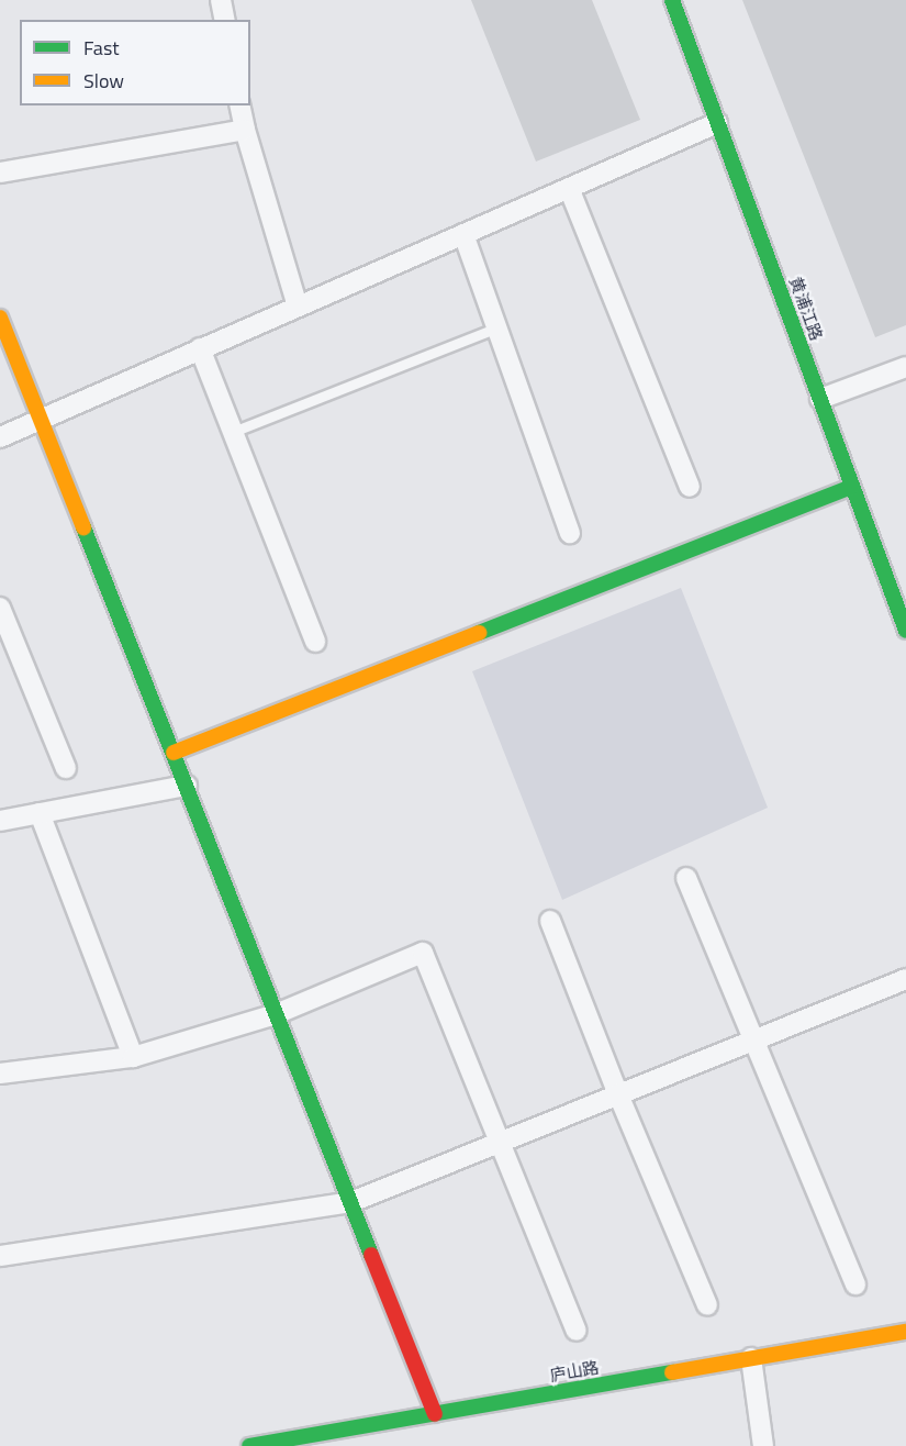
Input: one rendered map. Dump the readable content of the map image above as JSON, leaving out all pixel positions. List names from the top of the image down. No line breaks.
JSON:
{"streets":{"street":["黄浦江路","庐山路"]},"legend":["Fast","Slow"]}
